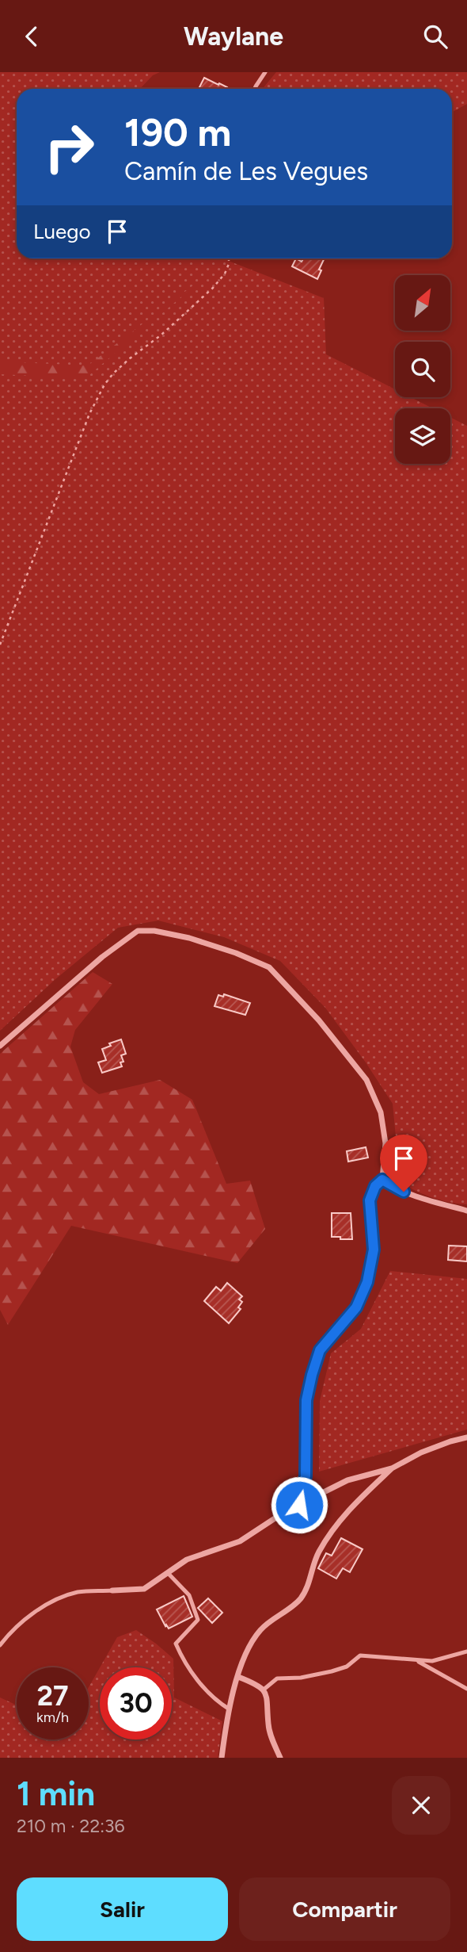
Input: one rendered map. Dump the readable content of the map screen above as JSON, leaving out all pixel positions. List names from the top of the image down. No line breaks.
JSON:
{"north":"top right","page":{"header":"Waylane","turn":["190 m","Camín de Les Vegues"],"then":"Luego","speed":"27 km/h","limit":"30","heading":["1 min","210 m · 22:36"],"buttons":["Salir","Compartir"]}}
